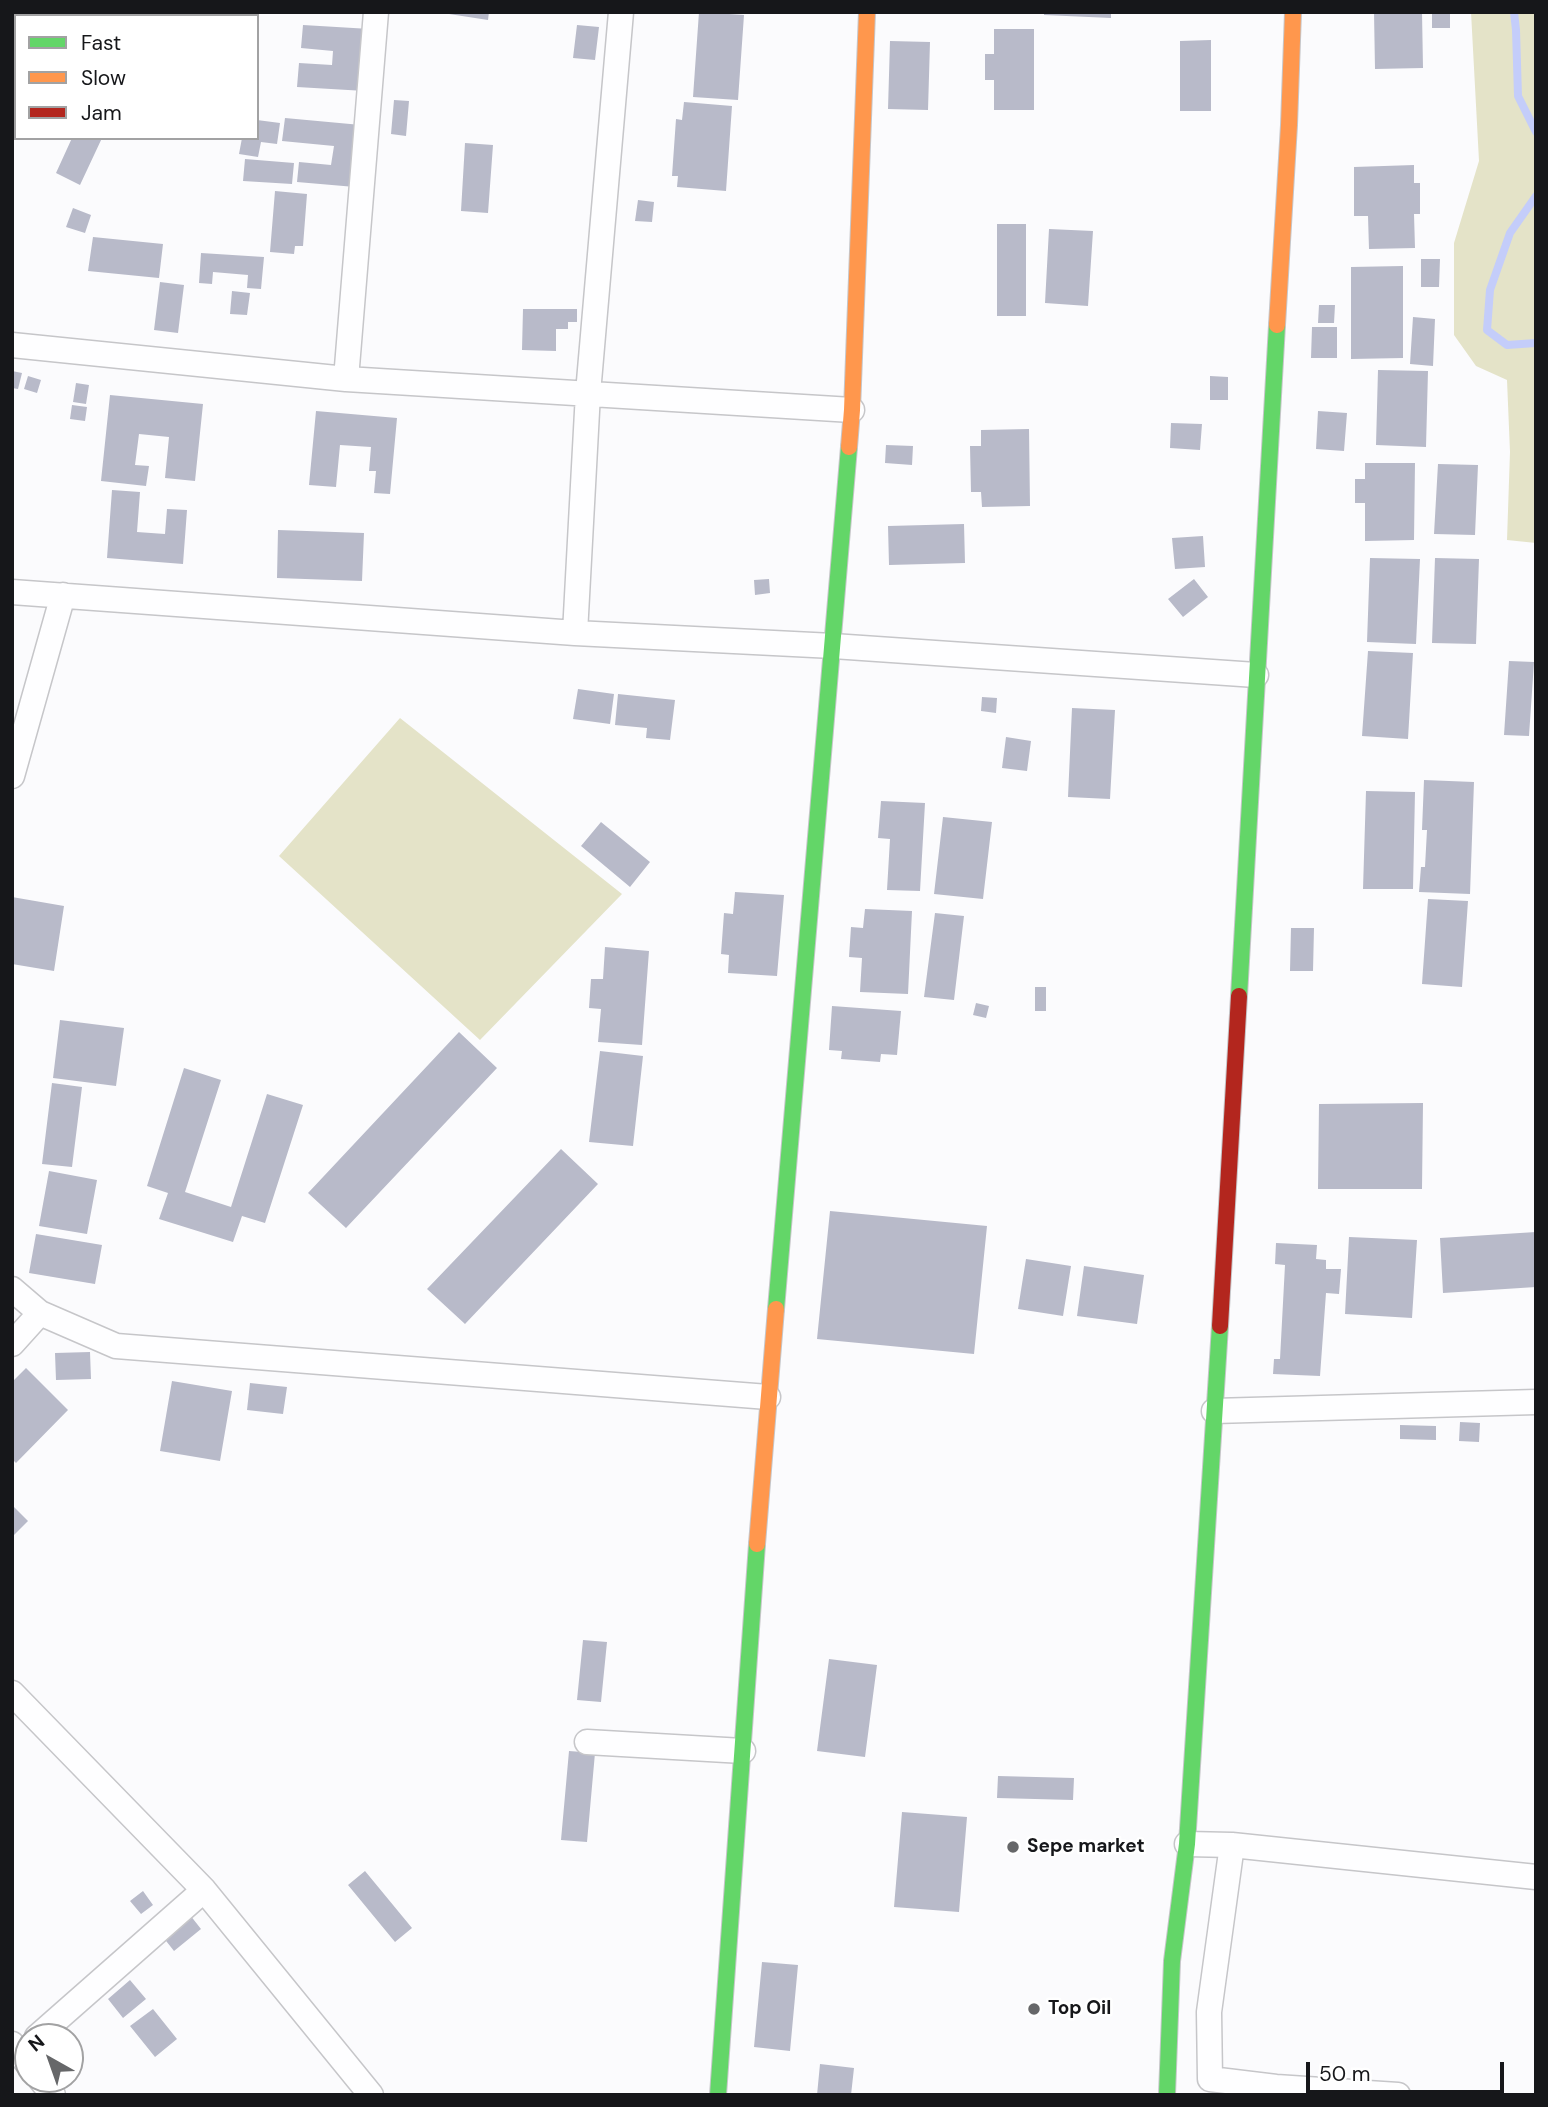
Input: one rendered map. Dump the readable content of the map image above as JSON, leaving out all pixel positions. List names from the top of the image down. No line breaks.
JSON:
{"places":["Sepe market","Top Oil"],"legend":["Fast","Slow","Jam"],"scale_bar":"50 m","north":"top left"}
